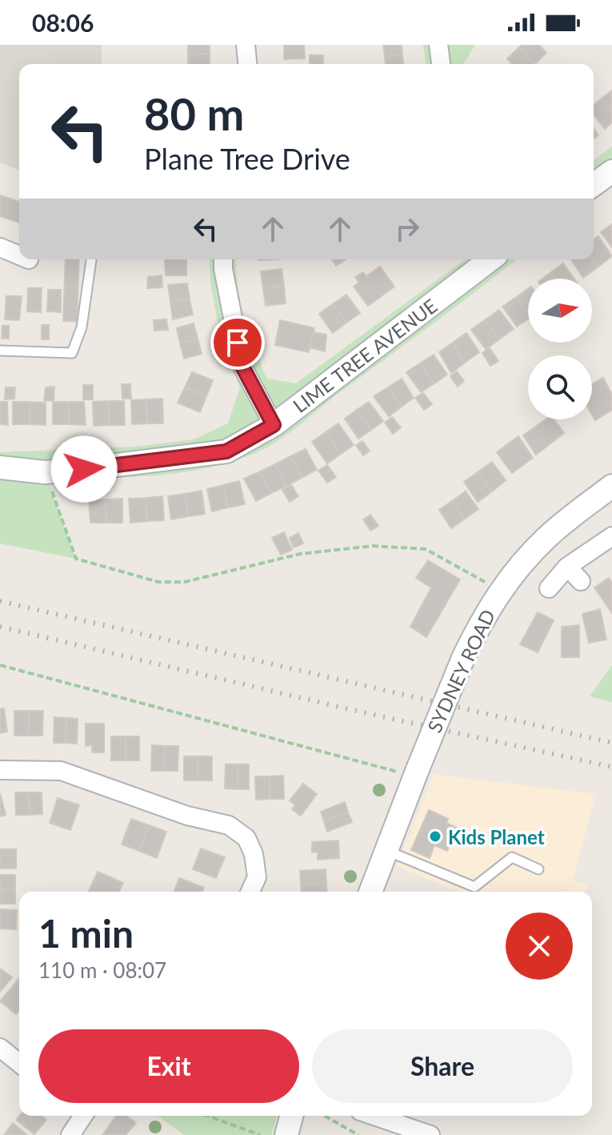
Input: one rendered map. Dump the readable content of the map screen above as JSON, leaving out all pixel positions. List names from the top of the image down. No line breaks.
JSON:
{"streets":{"street":["LIME TREE AVENUE","SYDNEY ROAD"]},"places":["Kids Planet"],"north":"right","page":{"status":"08:06","turn":["80 m","Plane Tree Drive"],"heading":["1 min","110 m · 08:07"],"buttons":["Exit","Share"]}}
